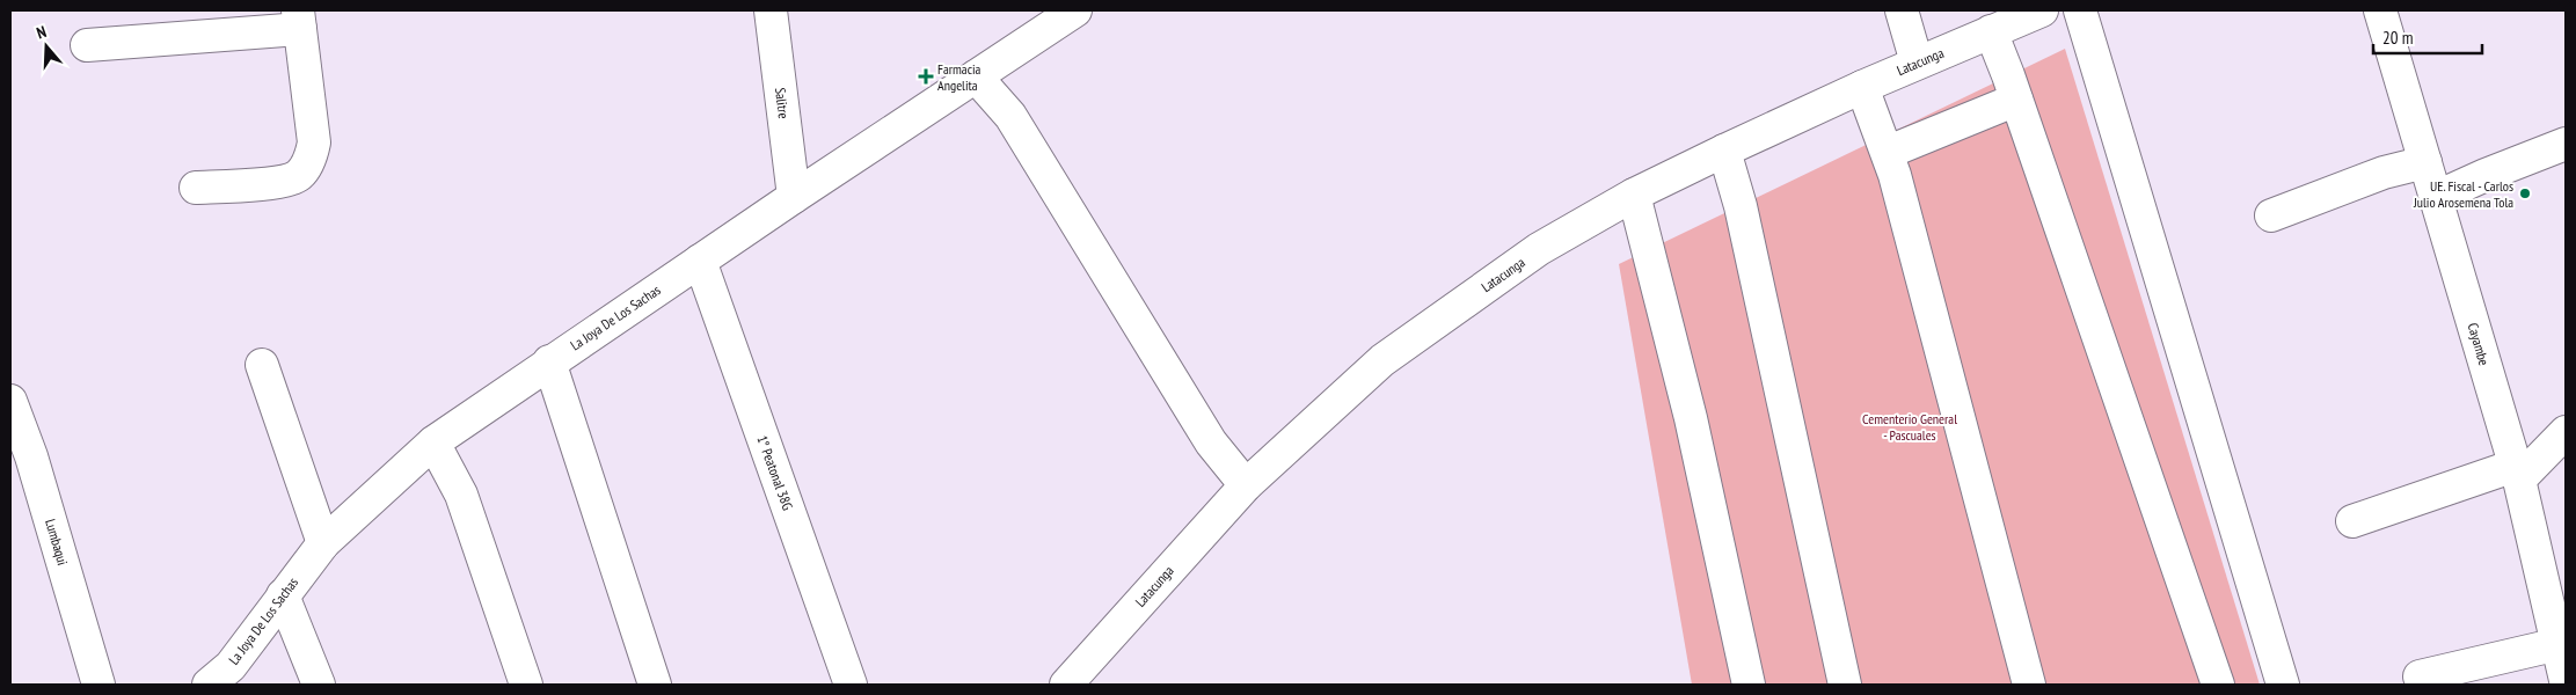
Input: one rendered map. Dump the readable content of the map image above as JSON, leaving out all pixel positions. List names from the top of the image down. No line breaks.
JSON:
{"streets":{"street":["Latacunga","Salitre","La Joya De Los Sachas","Cayambe","1° Peatonal 38G","Lumbaqui"]},"crossings":[["Salitre","La Joya De Los Sachas"],["La Joya De Los Sachas","1° Peatonal 38G"]],"parks":["Cementerio General - Pascuales"],"places":{"health":["Farmacia Angelita"],"other":["UE. Fiscal - Carlos Julio Arosemena Tola"]},"scale_bar":"20 m","north":"top"}
